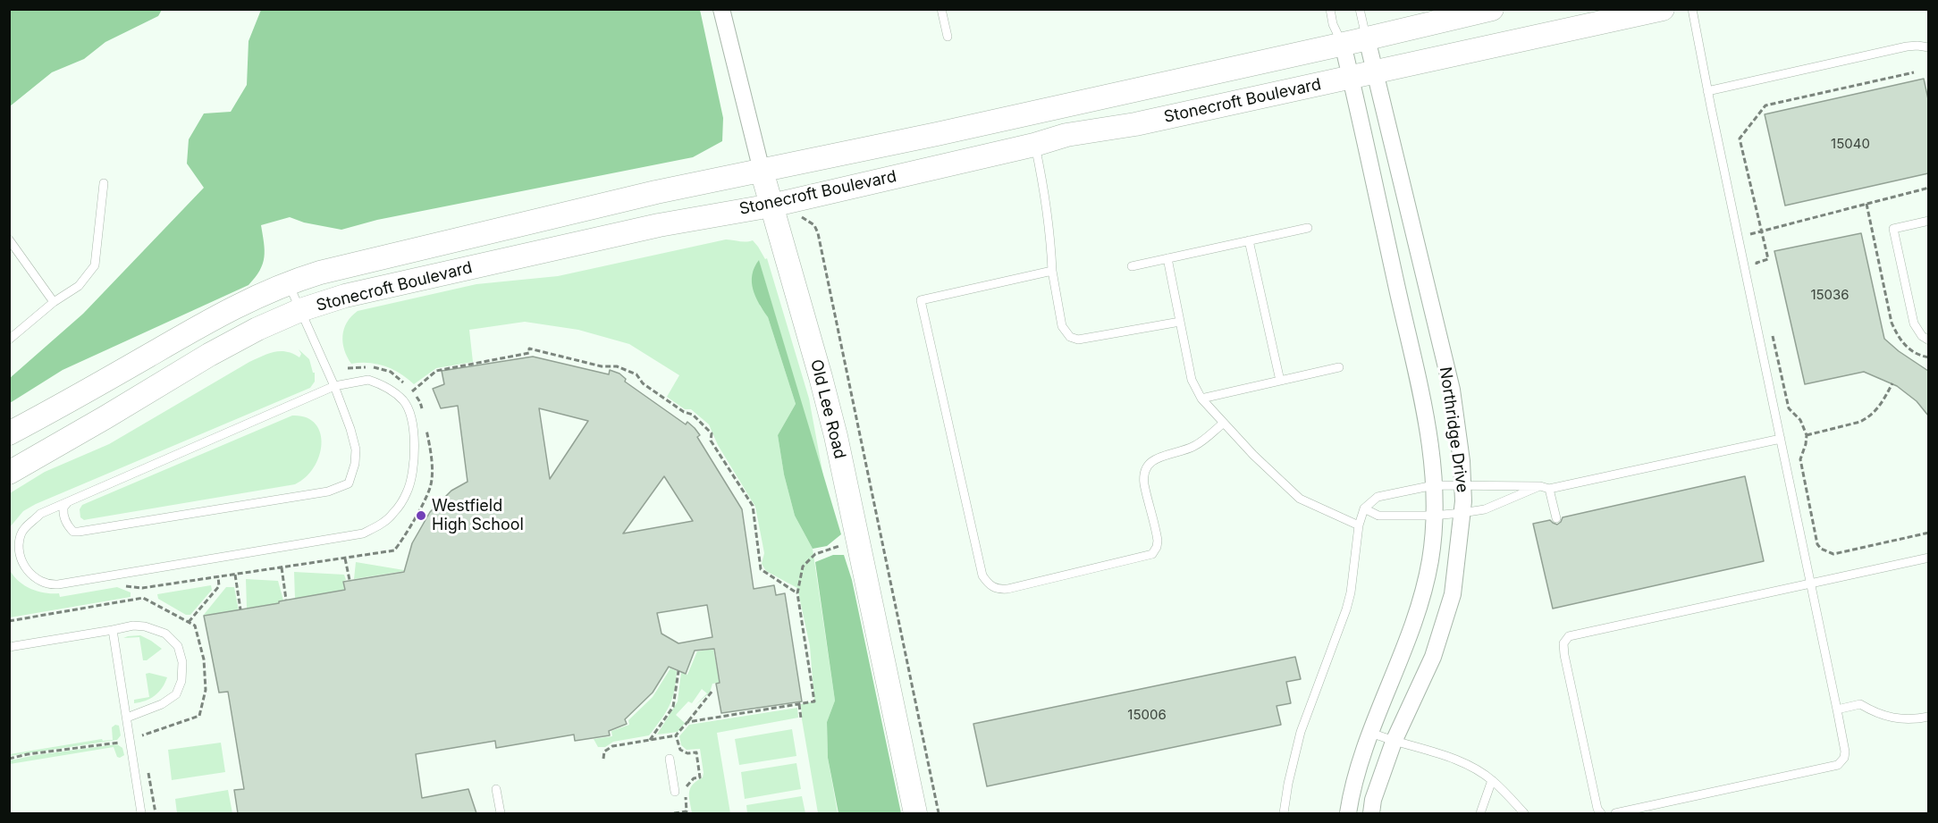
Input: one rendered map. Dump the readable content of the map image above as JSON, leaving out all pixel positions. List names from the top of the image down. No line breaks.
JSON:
{"streets":{"main road":["Stonecroft Boulevard","Old Lee Road"],"street":["Northridge Drive"]},"crossings":[["Stonecroft Boulevard","Old Lee Road"],["Stonecroft Boulevard","Northridge Drive"]],"places":["Westfield High School"],"house_numbers":["15040","15036","15006"]}
